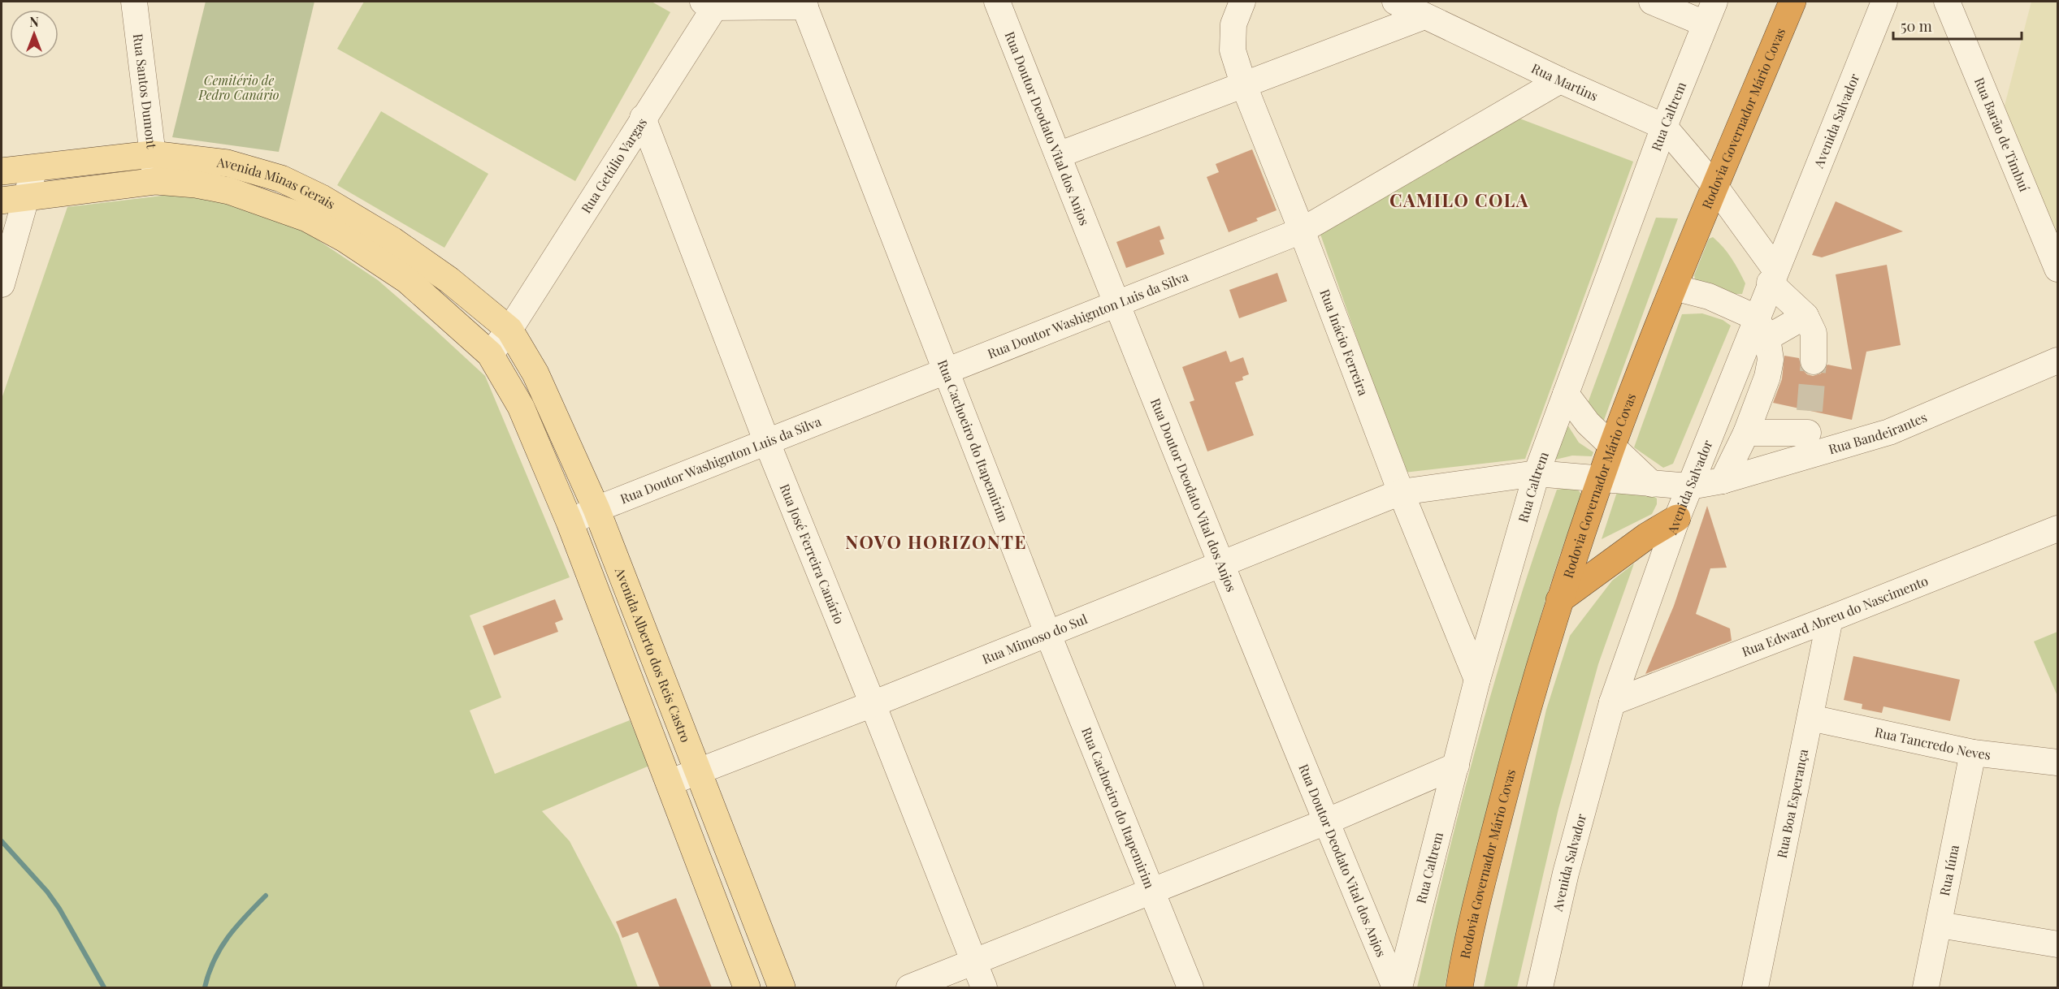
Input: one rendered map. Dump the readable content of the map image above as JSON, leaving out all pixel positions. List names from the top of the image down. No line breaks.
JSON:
{"streets":{"highway":["Rodovia Governador Mário Covas"],"main road":["Avenida Minas Gerais","Avenida Alberto dos Reis Castro"],"street":["Rua Martins","Rua Santos Dumont","Rua Caltrem","Avenida Salvador","Rua Doutor Deodato Vital dos Anjos","Rua Barão de Timbuí","Rua Getúlio Vargas","Rua Doutor Washignton Luis da Silva","Rua Inácio Ferreira","Rua Bandeirantes","Rua Cachoeiro do Itapemirim","Rua José Ferreira Canário","Rua Edward Abreu do Nascimento","Rua Mimoso do Sul","Rua Tancredo Neves","Rua Boa Esperança","Rua Iúna"]},"crossings":[["Rua Martins","Rua Caltrem"],["Rua Martins","Rodovia Governador Mário Covas"],["Rua Martins","Avenida Salvador"],["Rua Martins","Rua Doutor Washignton Luis da Silva"],["Rua Santos Dumont","Avenida Minas Gerais"],["Rua Caltrem","Rua Doutor Deodato Vital dos Anjos"],["Rua Caltrem","Rua Inácio Ferreira"],["Rua Caltrem","Rua Bandeirantes"],["Rua Caltrem","Rua Mimoso do Sul"],["Rodovia Governador Mário Covas","Rua Bandeirantes"],["Avenida Salvador","Rua Bandeirantes"],["Avenida Salvador","Rua Edward Abreu do Nascimento"],["Rua Doutor Deodato Vital dos Anjos","Rua Doutor Washignton Luis da Silva"],["Rua Doutor Deodato Vital dos Anjos","Rua Mimoso do Sul"],["Rua Getúlio Vargas","Avenida Minas Gerais"],["Rua Getúlio Vargas","Rua José Ferreira Canário"],["Rua Getúlio Vargas","Avenida Alberto dos Reis Castro"],["Avenida Minas Gerais","Avenida Alberto dos Reis Castro"],["Rua Doutor Washignton Luis da Silva","Rua Inácio Ferreira"],["Rua Doutor Washignton Luis da Silva","Rua Cachoeiro do Itapemirim"],["Rua Doutor Washignton Luis da Silva","Rua José Ferreira Canário"],["Rua Doutor Washignton Luis da Silva","Avenida Alberto dos Reis Castro"],["Rua Inácio Ferreira","Rua Mimoso do Sul"],["Rua Bandeirantes","Rua Mimoso do Sul"],["Rua Cachoeiro do Itapemirim","Rua Mimoso do Sul"],["Rua José Ferreira Canário","Rua Mimoso do Sul"],["Rua Edward Abreu do Nascimento","Rua Boa Esperança"],["Rua Mimoso do Sul","Avenida Alberto dos Reis Castro"],["Rua Tancredo Neves","Rua Boa Esperança"],["Rua Tancredo Neves","Rua Iúna"]],"districts":["CAMILO COLA","NOVO HORIZONTE"],"parks":["Cemitério de Pedro Canário"],"scale_bar":"50 m","north":"top"}
